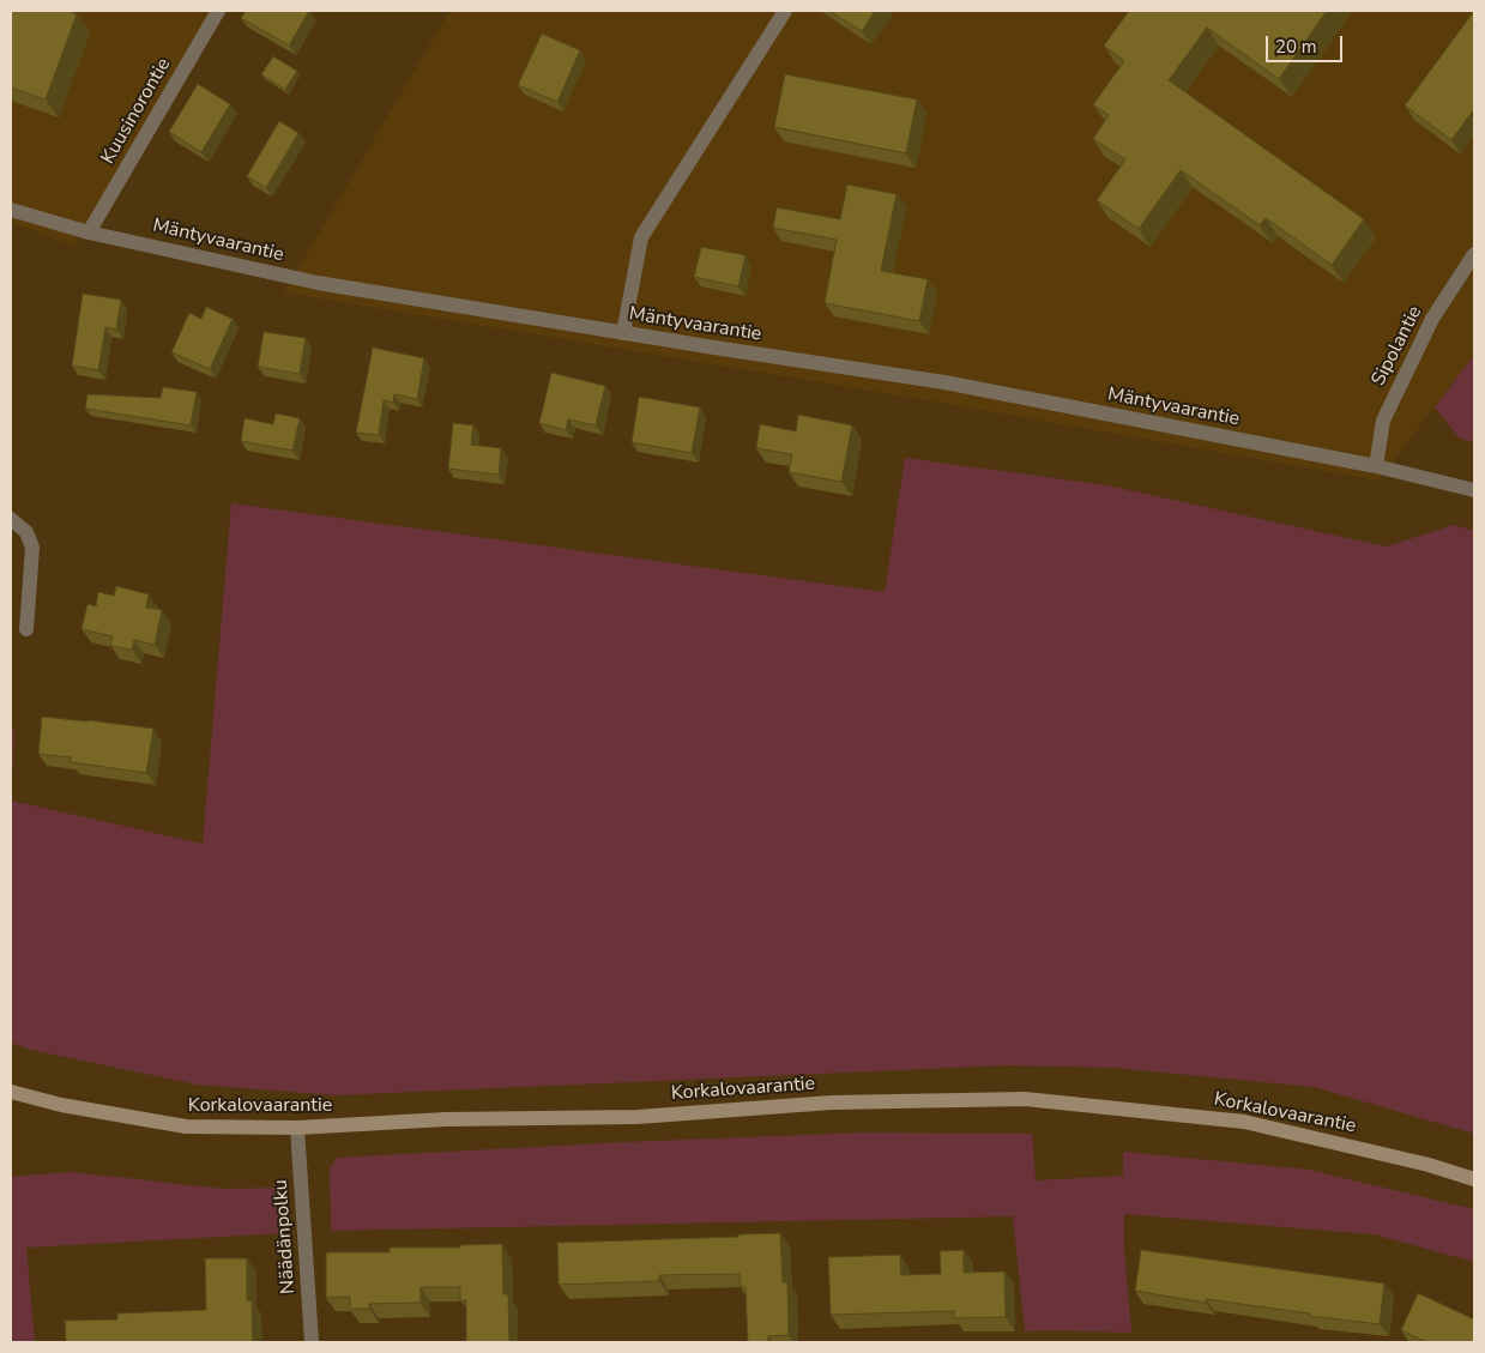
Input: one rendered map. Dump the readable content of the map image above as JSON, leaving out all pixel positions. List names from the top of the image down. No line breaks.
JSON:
{"streets":{"street":["Kuusinorontie","Mäntyvaarantie","Sipolantie","Korkalovaarantie","Näädänpolku"]},"crossings":[["Kuusinorontie","Mäntyvaarantie"],["Mäntyvaarantie","Sipolantie"],["Korkalovaarantie","Näädänpolku"]],"scale_bar":"20 m"}
